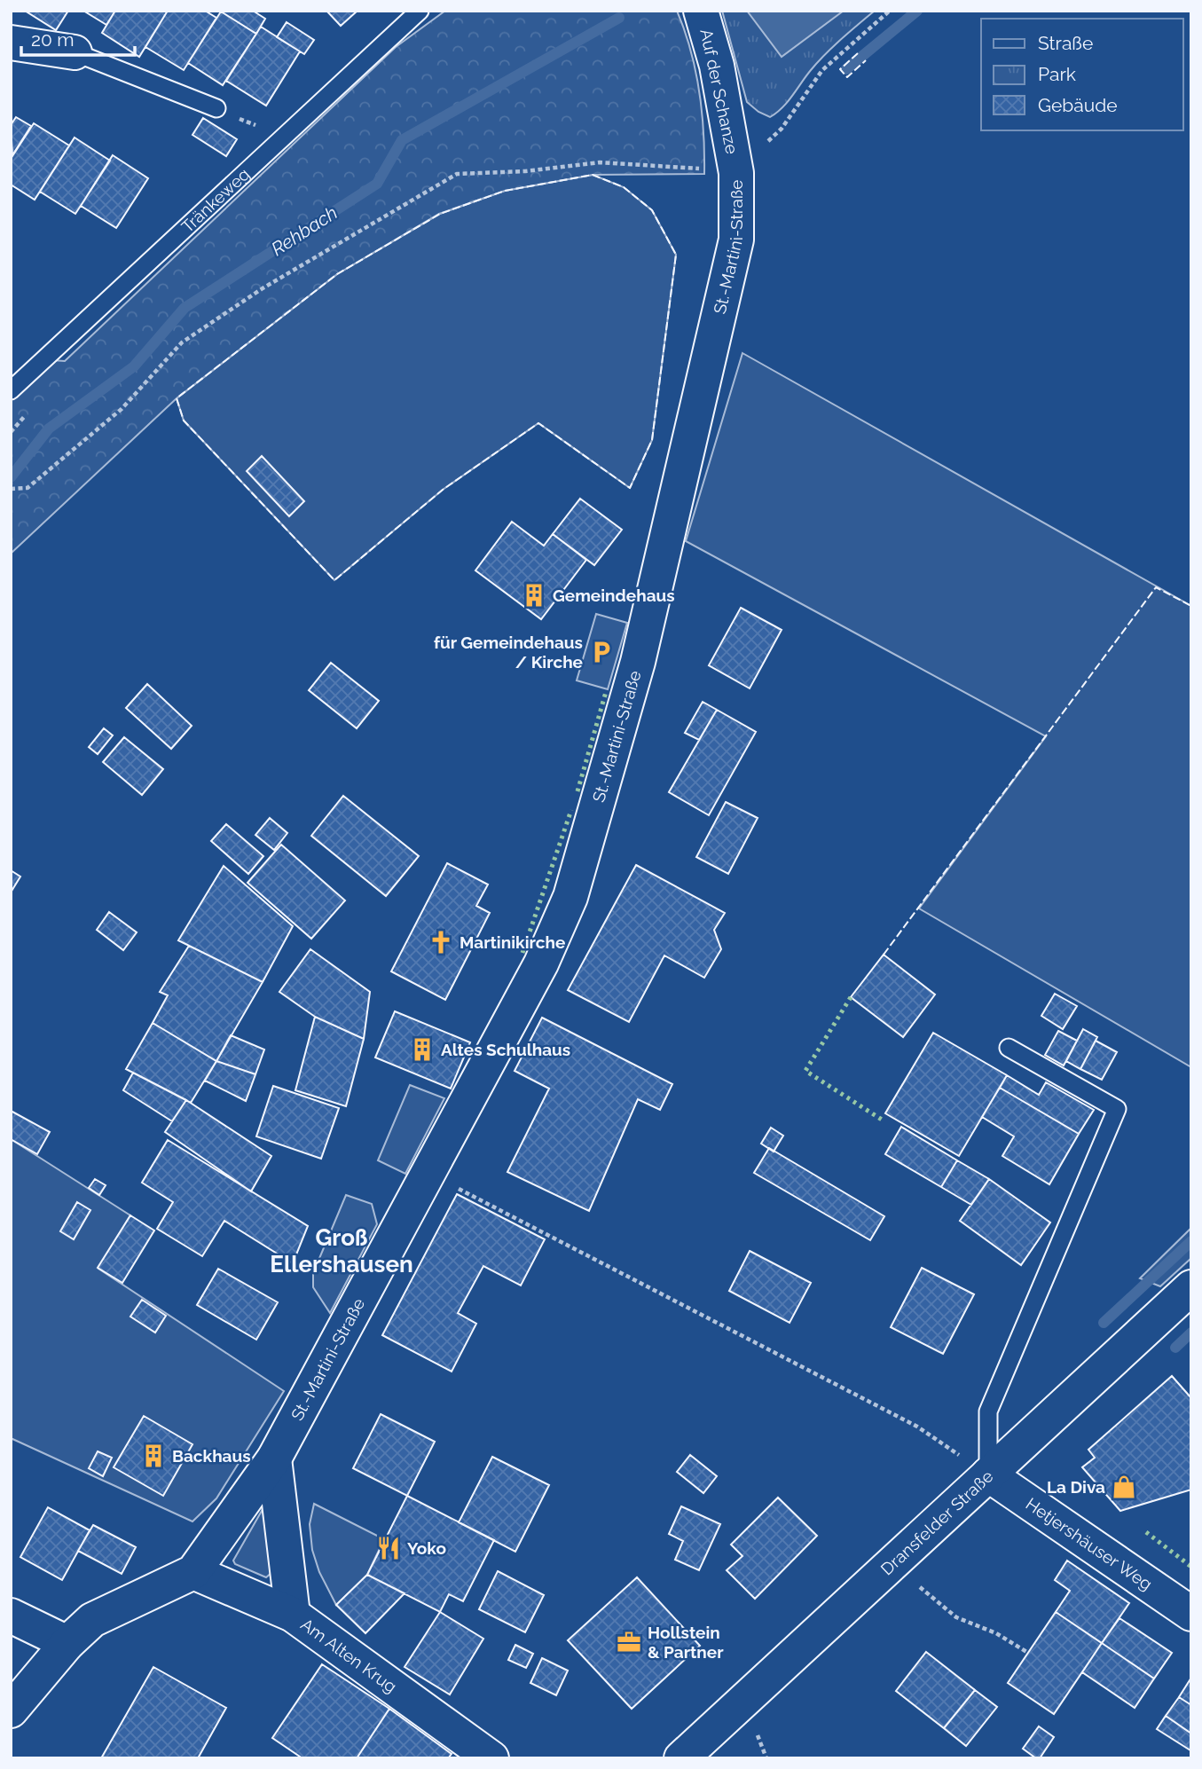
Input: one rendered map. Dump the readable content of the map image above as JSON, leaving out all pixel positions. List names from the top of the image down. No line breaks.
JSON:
{"streets":{"street":["Auf der Schanze","St.-Martini-Straße","Dransfelder Straße","Hetjershäuser Weg","Am Alten Krug"],"lane":["Tränkeweg"]},"crossings":[["Auf der Schanze","St.-Martini-Straße"],["St.-Martini-Straße","Am Alten Krug"],["Dransfelder Straße","Hetjershäuser Weg"]],"districts":["Groß Ellershausen"],"water":["Rehbach"],"places":{"building":["Gemeindehaus","Altes Schulhaus","Backhaus"],"parking":["für Gemeindehaus / Kirche"],"church":["Martinikirche"],"shop":["La Diva"],"restaurant":["Yoko"],"office":["Hollstein & Partner"]},"legend":["Straße","Park","Gebäude"],"scale_bar":"20 m"}
